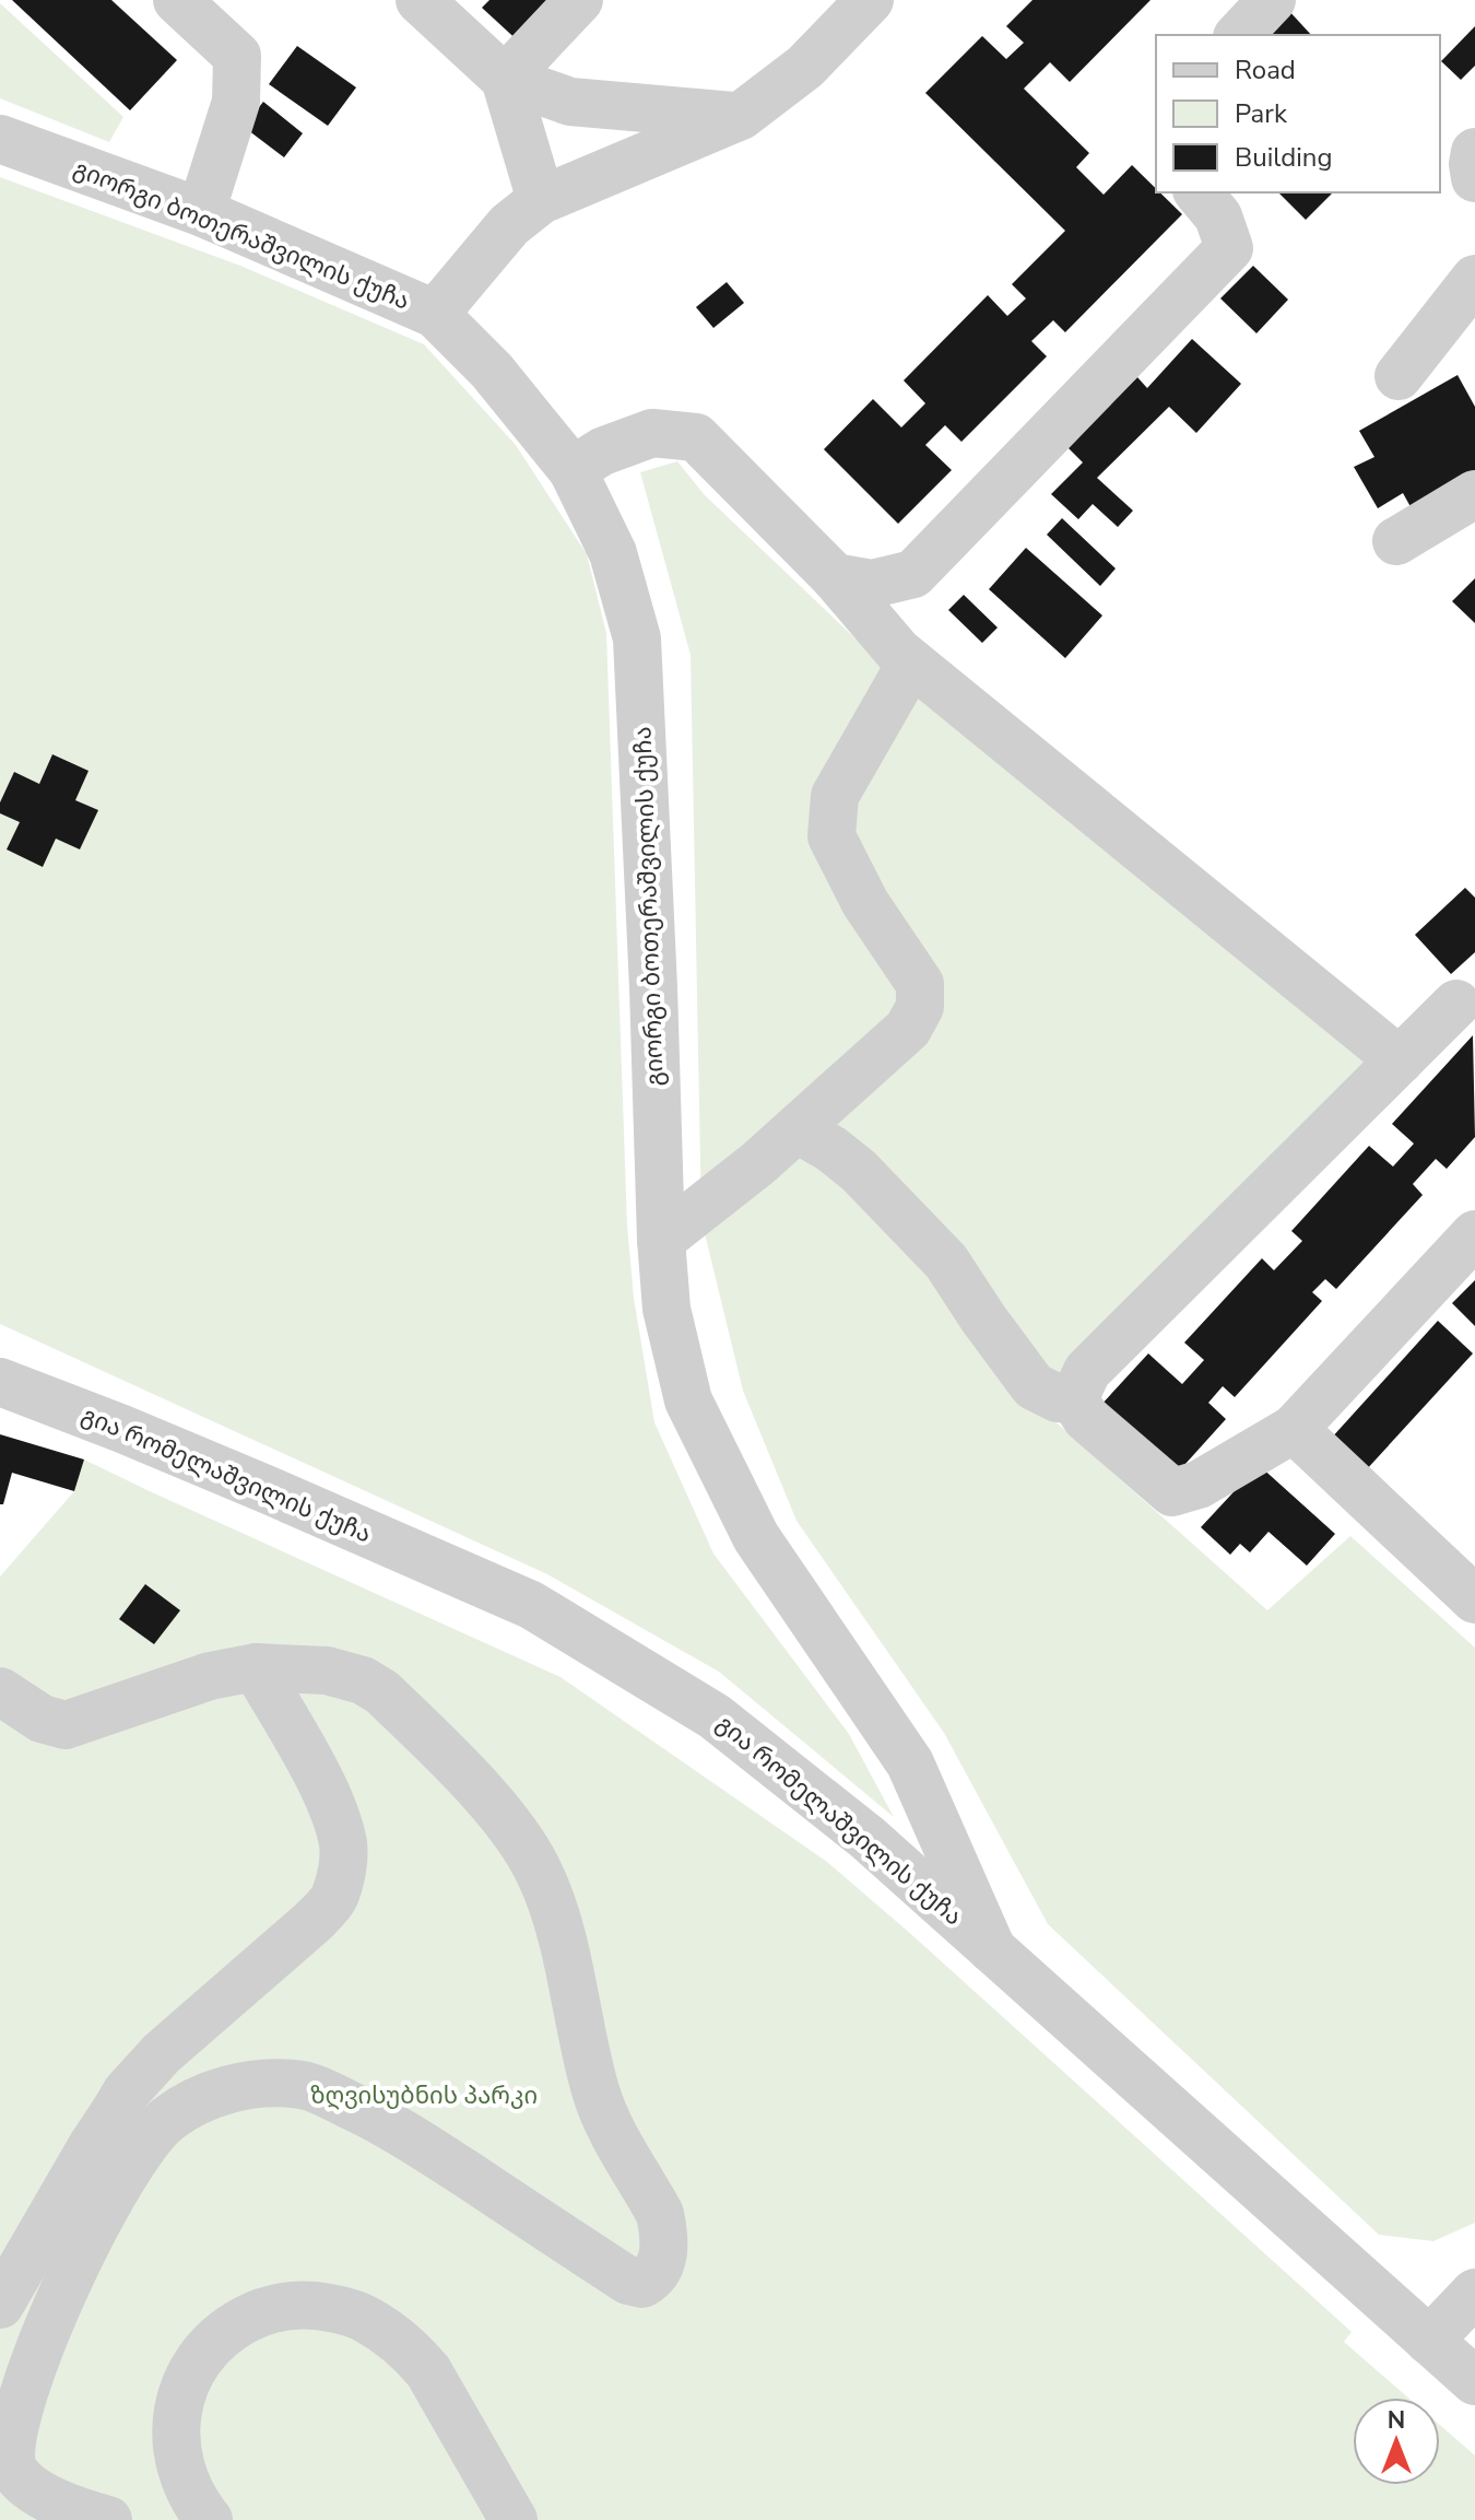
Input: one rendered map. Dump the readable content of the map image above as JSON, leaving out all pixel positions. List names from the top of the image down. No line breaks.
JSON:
{"streets":{"street":["გიორგი ბოთერაშვილის ქუჩა","გია რომელაშვილის ქუჩა"]},"crossings":[["გიორგი ბოთერაშვილის ქუჩა","გია რომელაშვილის ქუჩა"]],"parks":["ზღვისუბნის პარკი"],"legend":["Road","Park","Building"],"north":"top"}
